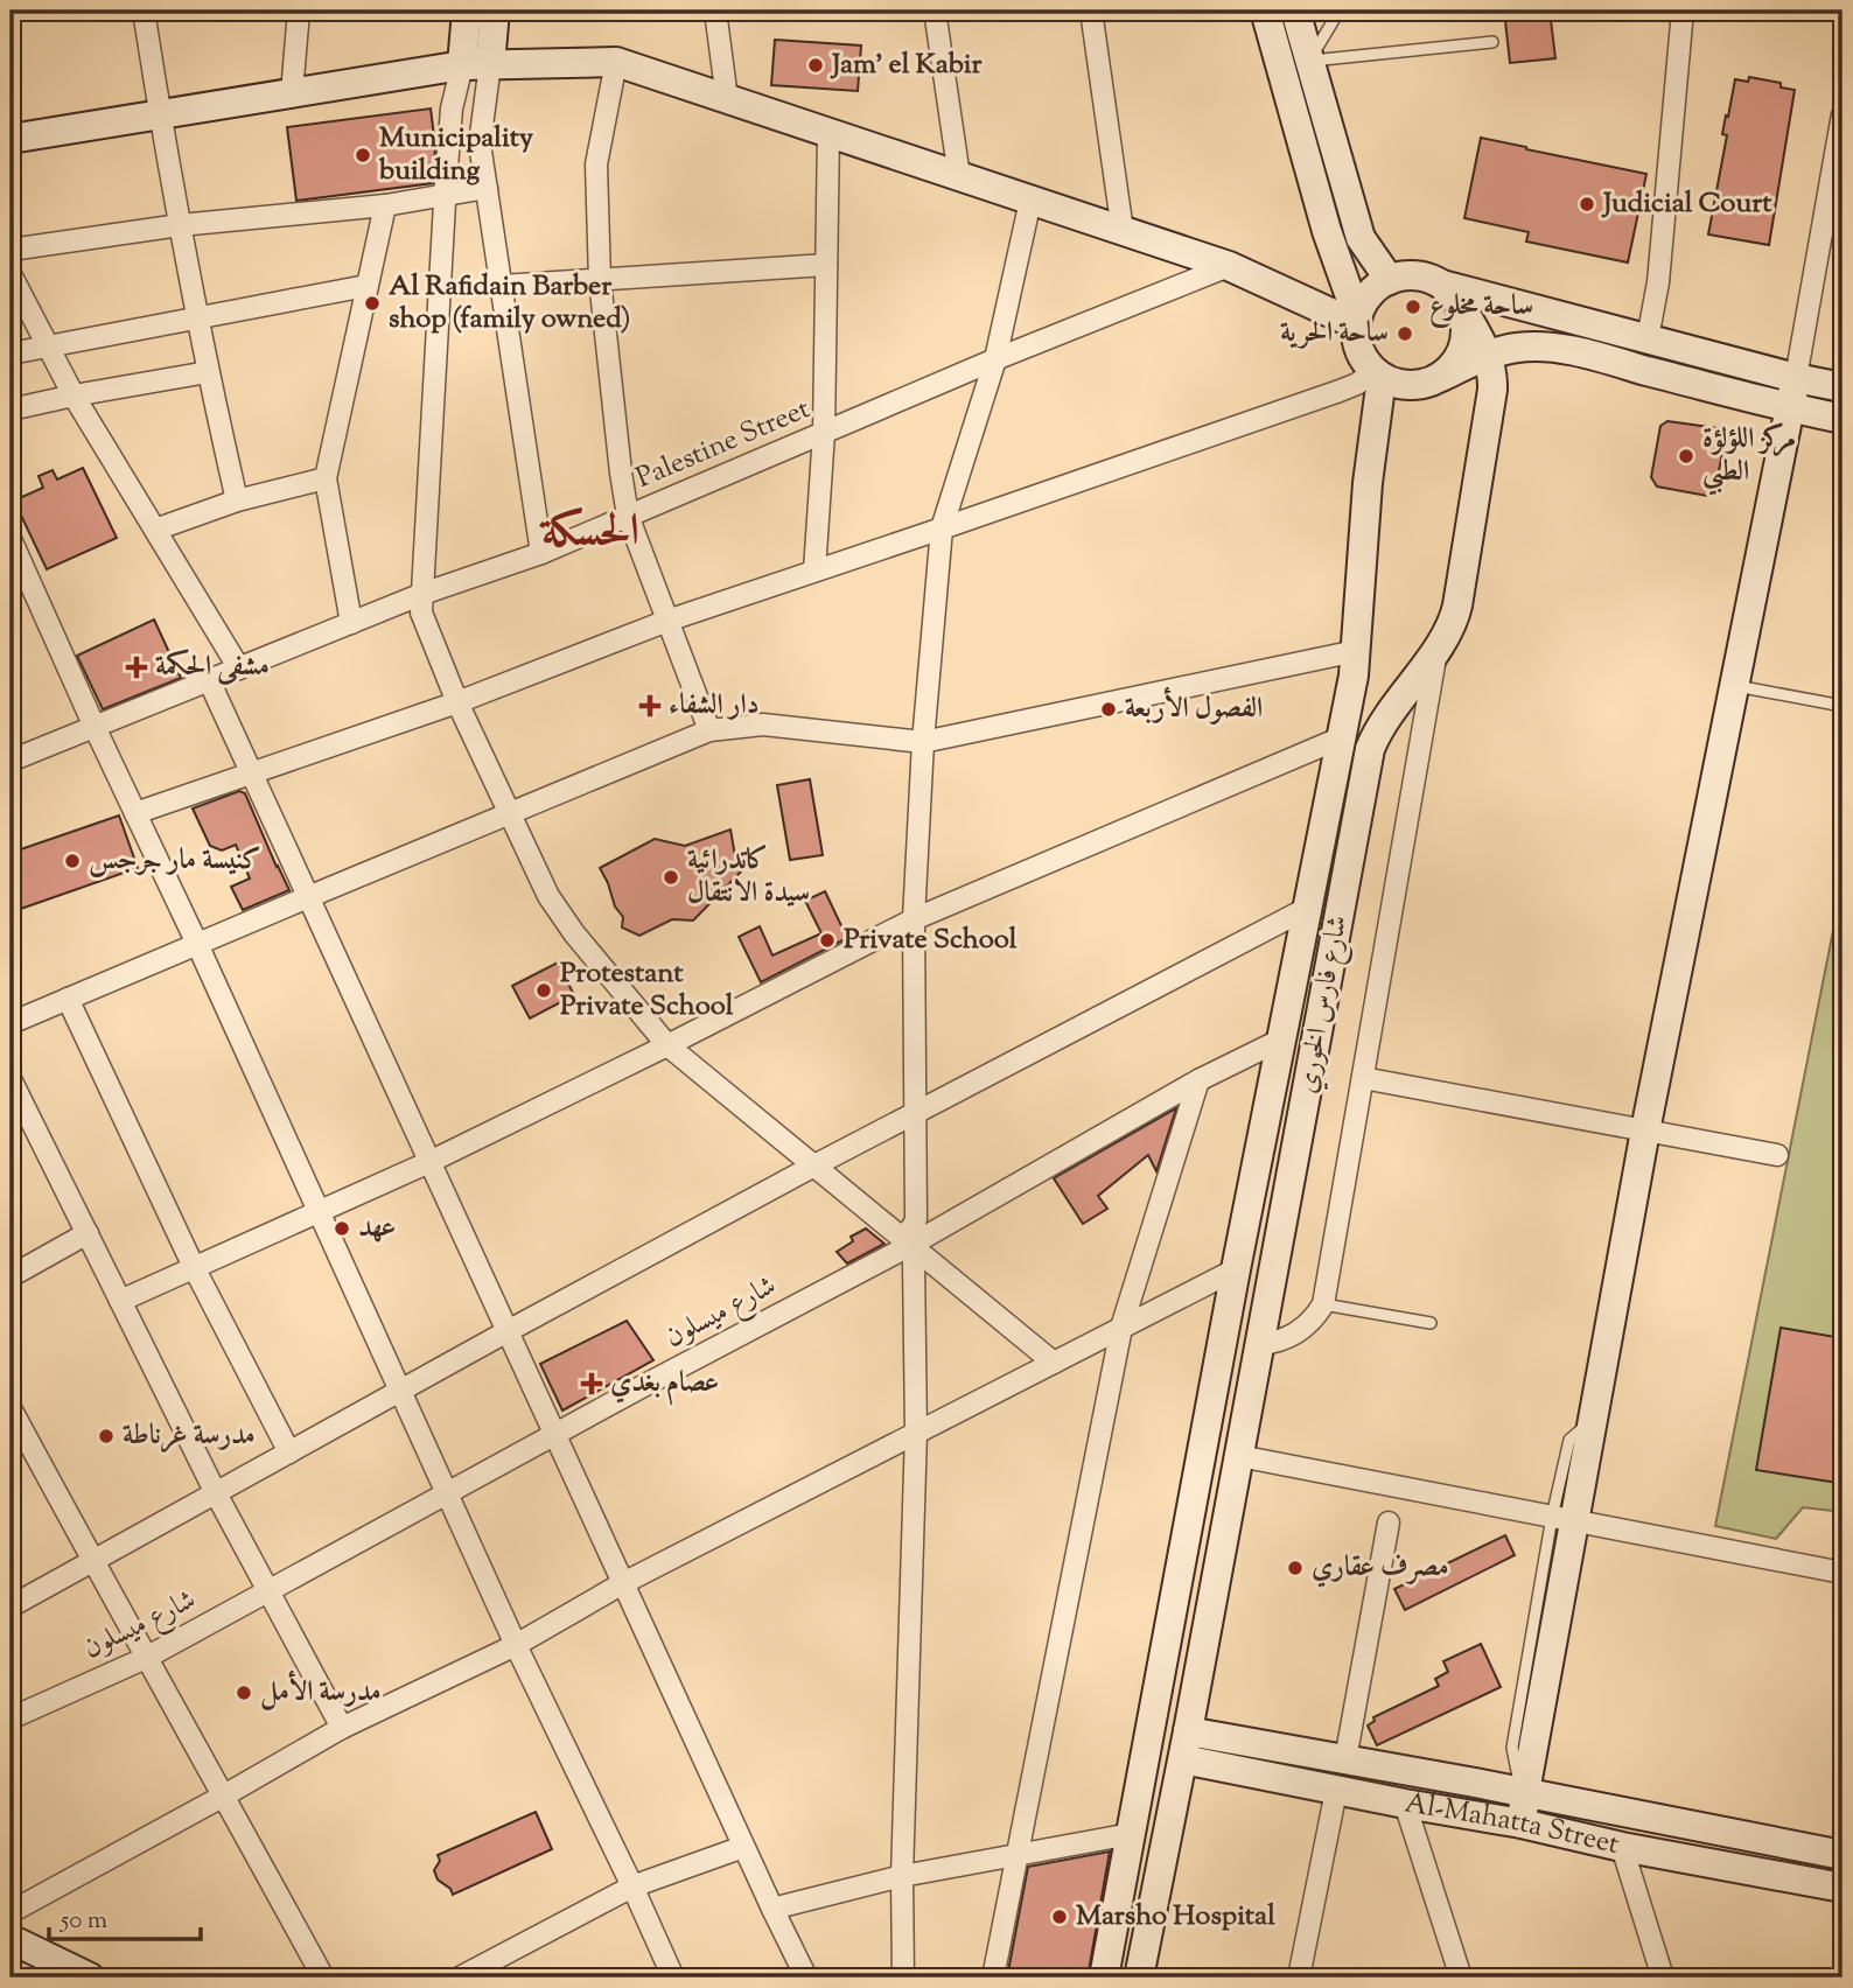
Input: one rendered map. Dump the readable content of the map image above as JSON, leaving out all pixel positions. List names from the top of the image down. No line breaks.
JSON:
{"streets":{"street":["Palestine Street","شارع فارس الخوري","شارع ميسلون","Al-Mahatta Street"]},"crossings":[["شارع فارس الخوري","Al-Mahatta Street"]],"districts":["الحسكة"],"places":{"other":["Jam' el Kabir","Municipality building","Judicial Court","Al Rafidain Barber shop (family owned)","ساحة مخلوع","ساحة الحرية","مركز اللؤلؤة الطبي","الفصول الأربعة","كنيسة مار جرجس","كاتدرائية سيدة الانتقال","Private School","Protestant Private School","عهد","مدرسة غرناطة","مصرف عقاري","مدرسة الأمل","Marsho Hospital"],"health":["مشفى الحكمة","دار الشفاء","عصام بغدي"]},"scale_bar":"50 m"}
